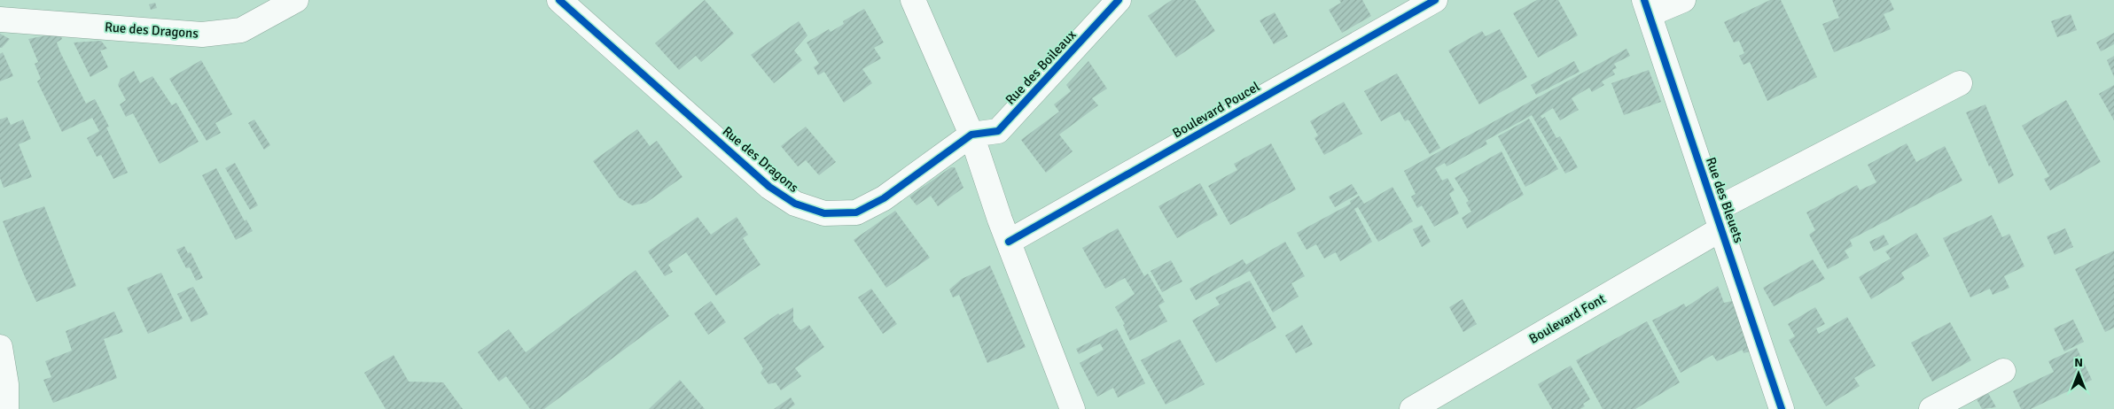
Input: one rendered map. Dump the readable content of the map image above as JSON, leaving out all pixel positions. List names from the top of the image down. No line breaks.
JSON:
{"streets":{"street":["Rue des Dragons","Rue des Boileaux","Boulevard Poucel","Rue des Bleuets","Boulevard Font"]},"crossings":[["Rue des Dragons","Rue des Boileaux"],["Rue des Bleuets","Boulevard Font"]],"north":"top"}
